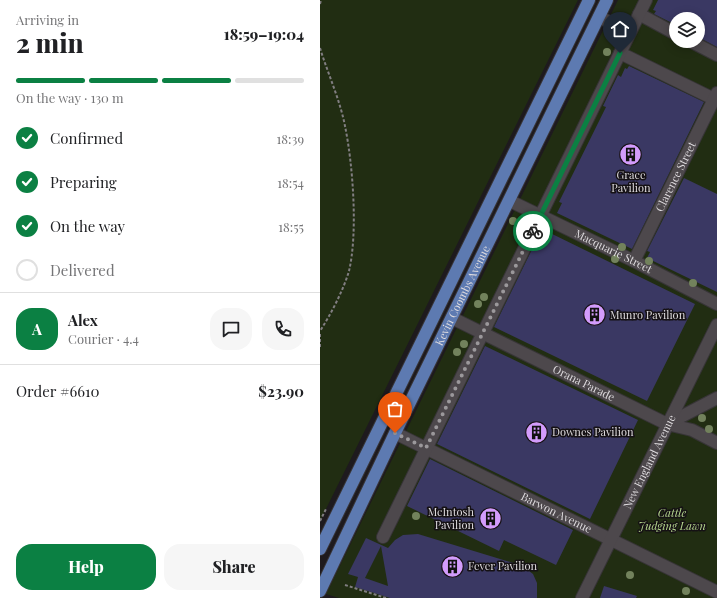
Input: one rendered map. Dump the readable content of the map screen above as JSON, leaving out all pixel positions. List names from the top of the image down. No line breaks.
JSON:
{"streets":{"main road":["Kevin Coombs Avenue"],"street":["Clarence Street","Macquarie Street","Orana Parade","New England Avenue","Barwon Avenue"]},"crossings":[["Clarence Street","Macquarie Street"],["Macquarie Street","Kevin Coombs Avenue"],["Kevin Coombs Avenue","Orana Parade"],["Kevin Coombs Avenue","Barwon Avenue"],["Orana Parade","New England Avenue"],["New England Avenue","Barwon Avenue"]],"parks":["Cattle Judging Lawn"],"places":{"building":["Grace Pavilion","Munro Pavilion","Downes Pavilion","McIntosh Pavilion","Fever Pavilion"]},"page":{"heading":["2 min","Arriving in","18:59–19:04"],"panel":["Alex","Courier · 4.4","Order #6610","$23.90"],"bar":"On the way · 130 m","list":[["Confirmed","18:39"],["Preparing","18:54"],["On the way","18:55"],"Delivered"],"round":"A","buttons":["Help","Share"]}}
